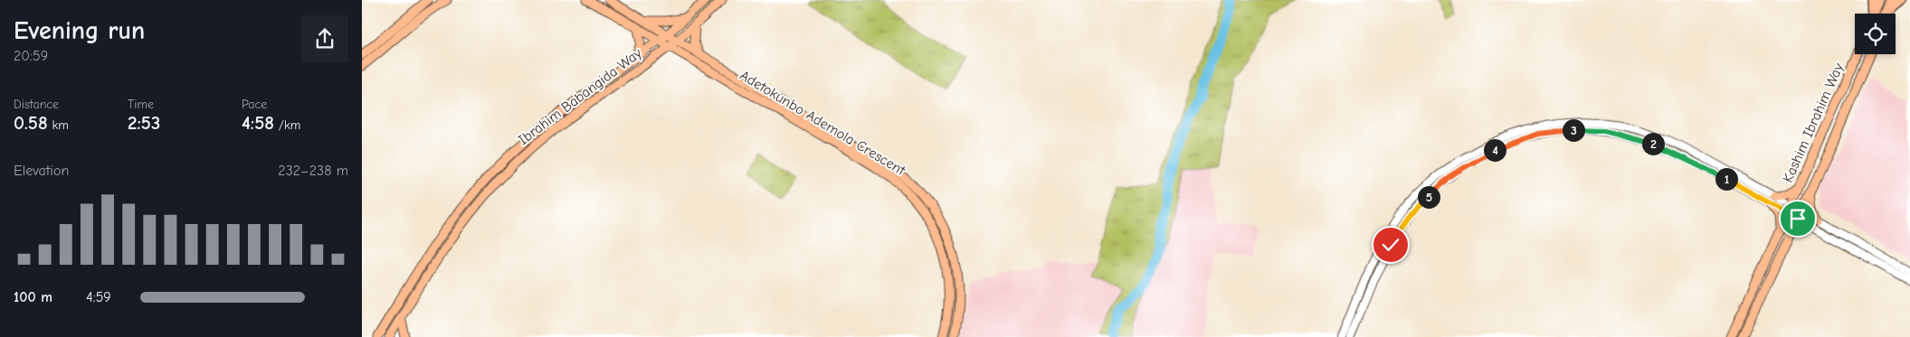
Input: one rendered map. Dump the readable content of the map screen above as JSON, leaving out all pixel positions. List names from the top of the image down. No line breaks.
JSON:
{"streets":{"main road":["Ibrahim Babangida Way","Adetokunbo Ademola Crescent","Kashim Ibrahim Way"]},"crossings":[["Ibrahim Babangida Way","Adetokunbo Ademola Crescent"]],"page":{"heading":["Evening run","20:59"],"stats":[["Distance","0.58 km"],["Time","2:53"],["Pace","4:58 /km"]],"pins":["3","2","4","1","5"],"chart":["Elevation","232–238 m"],"list":[{"name":"100 m","note":"4:59"}]}}
